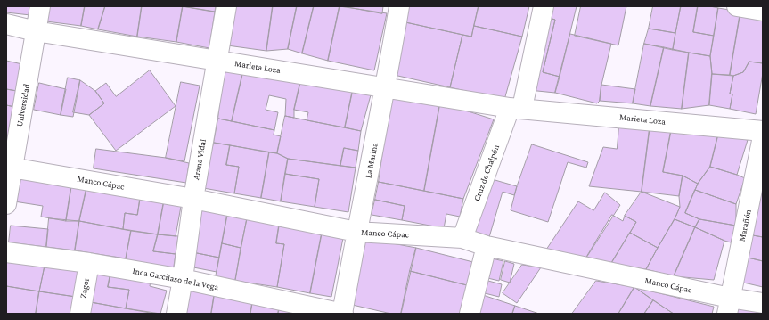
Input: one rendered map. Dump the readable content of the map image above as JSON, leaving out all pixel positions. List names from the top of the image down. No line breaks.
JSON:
{"streets":{"street":["Marieta Loza","Universidad","Arana Vidal","La Marina","Cruz de Chalpón","Manco Cápac","Marañón","Inca Garcilaso de la Vega","Zagor"]},"crossings":[["Marieta Loza","Universidad"],["Marieta Loza","Arana Vidal"],["Marieta Loza","La Marina"],["Marieta Loza","Cruz de Chalpón"],["Universidad","Manco Cápac"],["Arana Vidal","Manco Cápac"],["Arana Vidal","Inca Garcilaso de la Vega"],["La Marina","Manco Cápac"],["La Marina","Inca Garcilaso de la Vega"],["Cruz de Chalpón","Manco Cápac"],["Manco Cápac","Marañón"],["Inca Garcilaso de la Vega","Zagor"]]}
